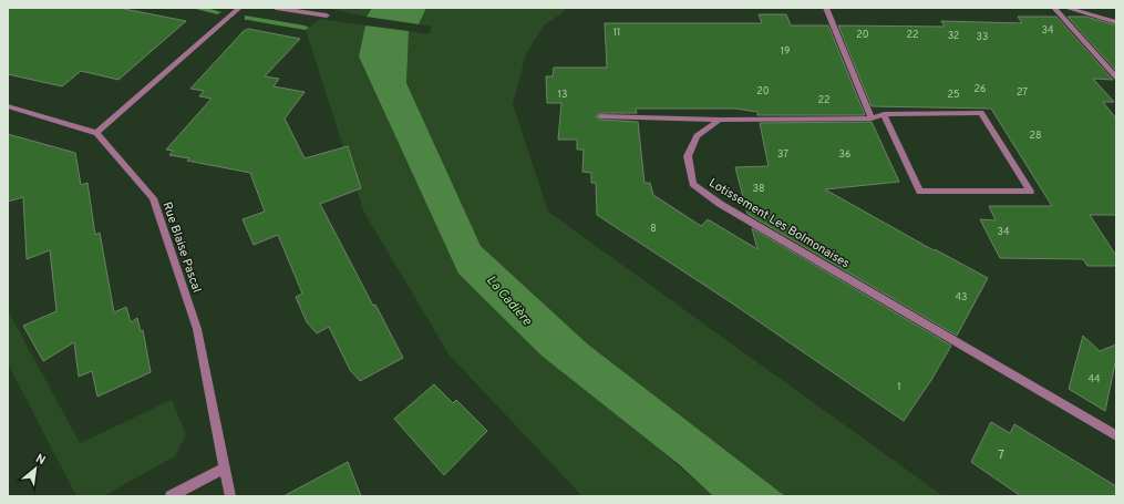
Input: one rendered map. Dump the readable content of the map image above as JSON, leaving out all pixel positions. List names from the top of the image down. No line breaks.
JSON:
{"streets":{"street":["Lotissement Les Bolmonaises","Rue Blaise Pascal"]},"water":["La Cadière"],"house_numbers":["34","11","20","22","32","33","19","26","20","27","13","25","22","28","37","36","38","8","34","43","44","1","7"],"north":"top right"}
